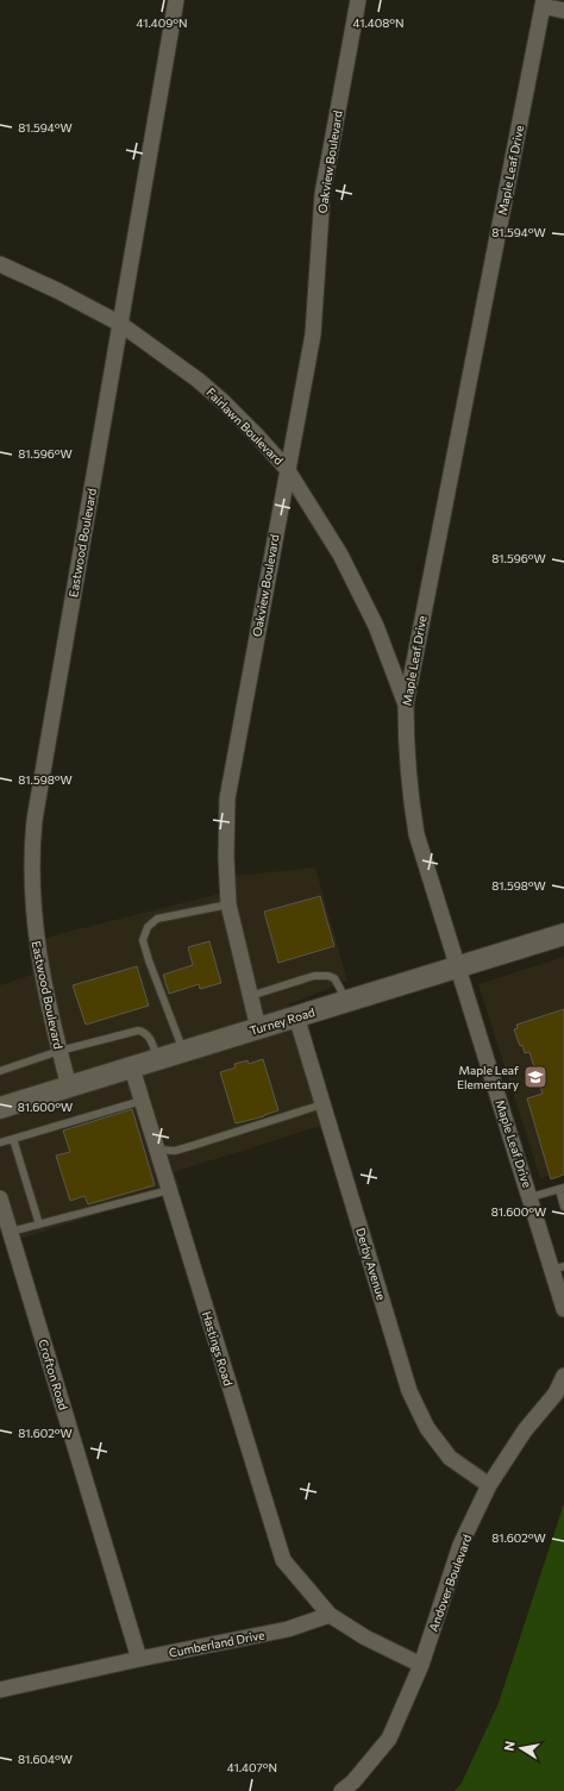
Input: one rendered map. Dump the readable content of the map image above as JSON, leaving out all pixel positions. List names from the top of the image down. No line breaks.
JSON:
{"streets":{"main road":["Turney Road"],"street":["Oakview Boulevard","Maple Leaf Drive","Fairlawn Boulevard","Eastwood Boulevard","Derby Avenue","Hastings Road","Crofton Road","Andover Boulevard","Cumberland Drive"]},"crossings":[["Oakview Boulevard","Fairlawn Boulevard"],["Oakview Boulevard","Turney Road"],["Maple Leaf Drive","Fairlawn Boulevard"],["Maple Leaf Drive","Turney Road"],["Fairlawn Boulevard","Eastwood Boulevard"],["Eastwood Boulevard","Turney Road"],["Turney Road","Derby Avenue"],["Turney Road","Hastings Road"],["Derby Avenue","Andover Boulevard"],["Hastings Road","Cumberland Drive"],["Crofton Road","Cumberland Drive"]],"places":{"school or university":["Maple Leaf Elementary"]},"north":"left","coordinates":["41.409°N","41.408°N","81.594°W","81.596°W","81.598°W","81.600°W","81.602°W","81.604°W","41.407°N"]}
